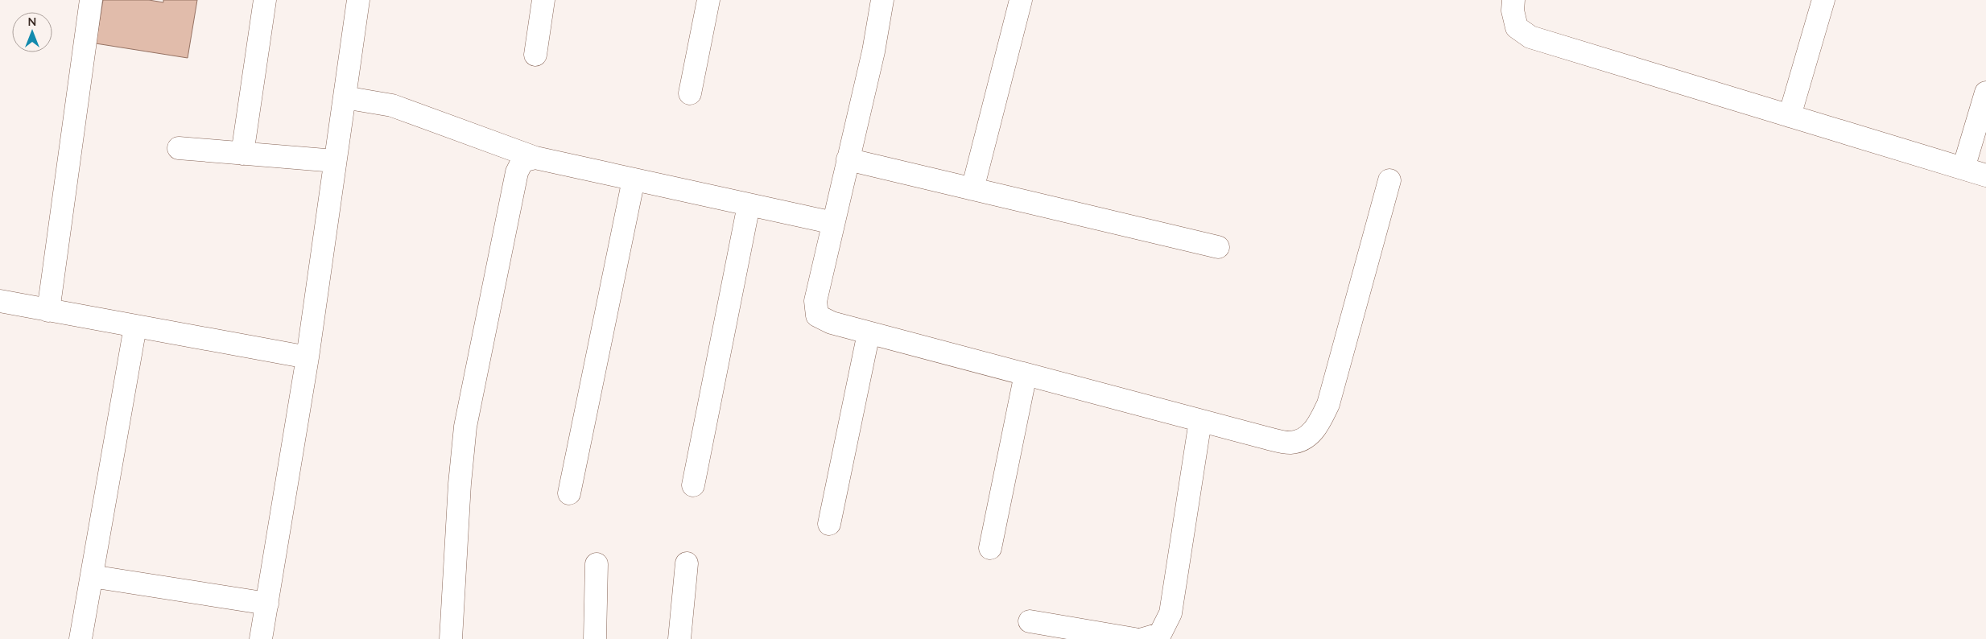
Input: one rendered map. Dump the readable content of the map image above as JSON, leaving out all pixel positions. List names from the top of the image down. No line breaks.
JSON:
{"north":"top"}
